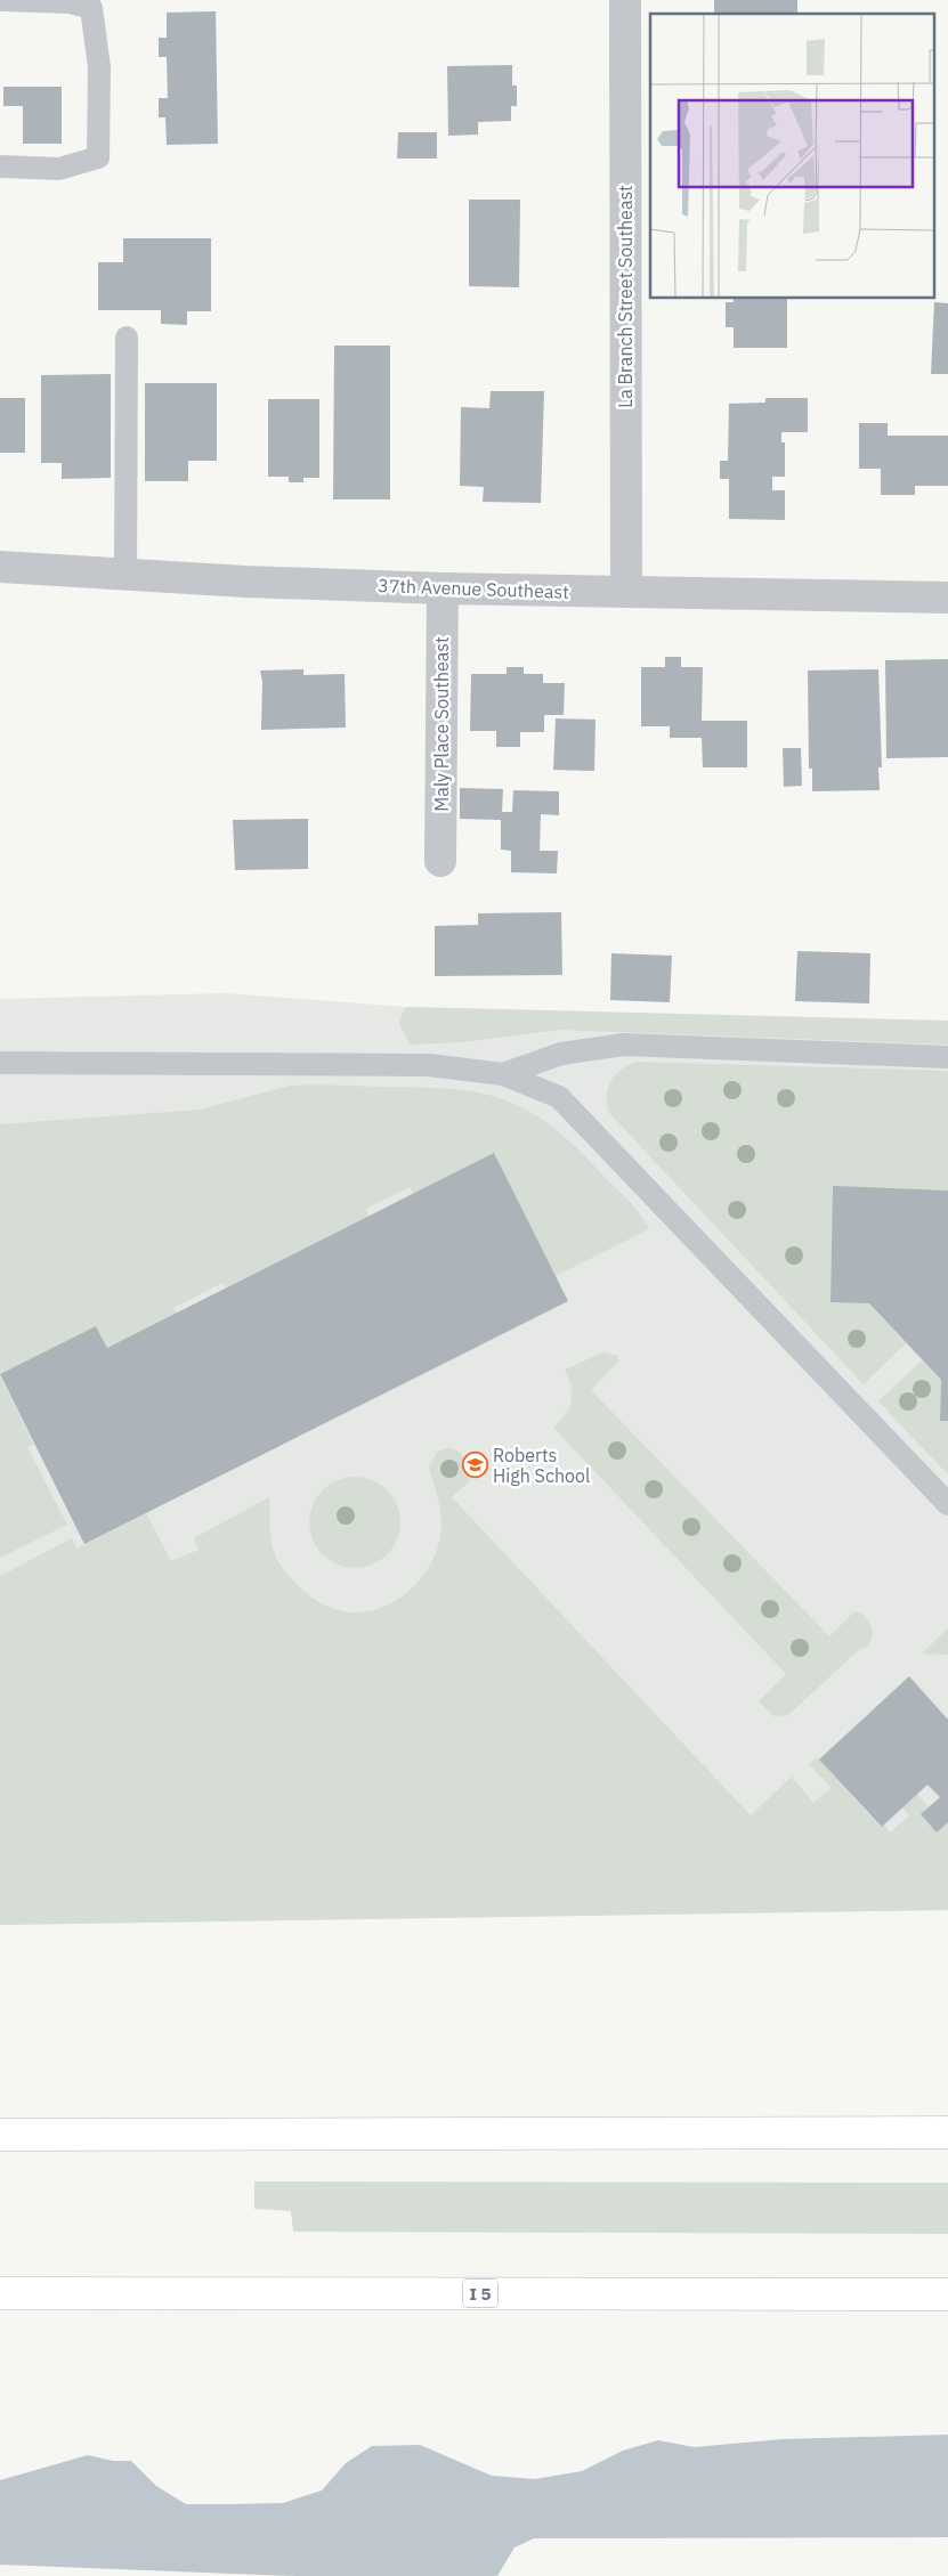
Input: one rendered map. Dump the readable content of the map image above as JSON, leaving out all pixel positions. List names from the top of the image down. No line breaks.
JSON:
{"streets":{"highway":["I 5"],"street":["La Branch Street Southeast","37th Avenue Southeast","Maly Place Southeast"]},"crossings":[["La Branch Street Southeast","37th Avenue Southeast"],["37th Avenue Southeast","Maly Place Southeast"]],"places":{"school or university":["Roberts High School"]}}
